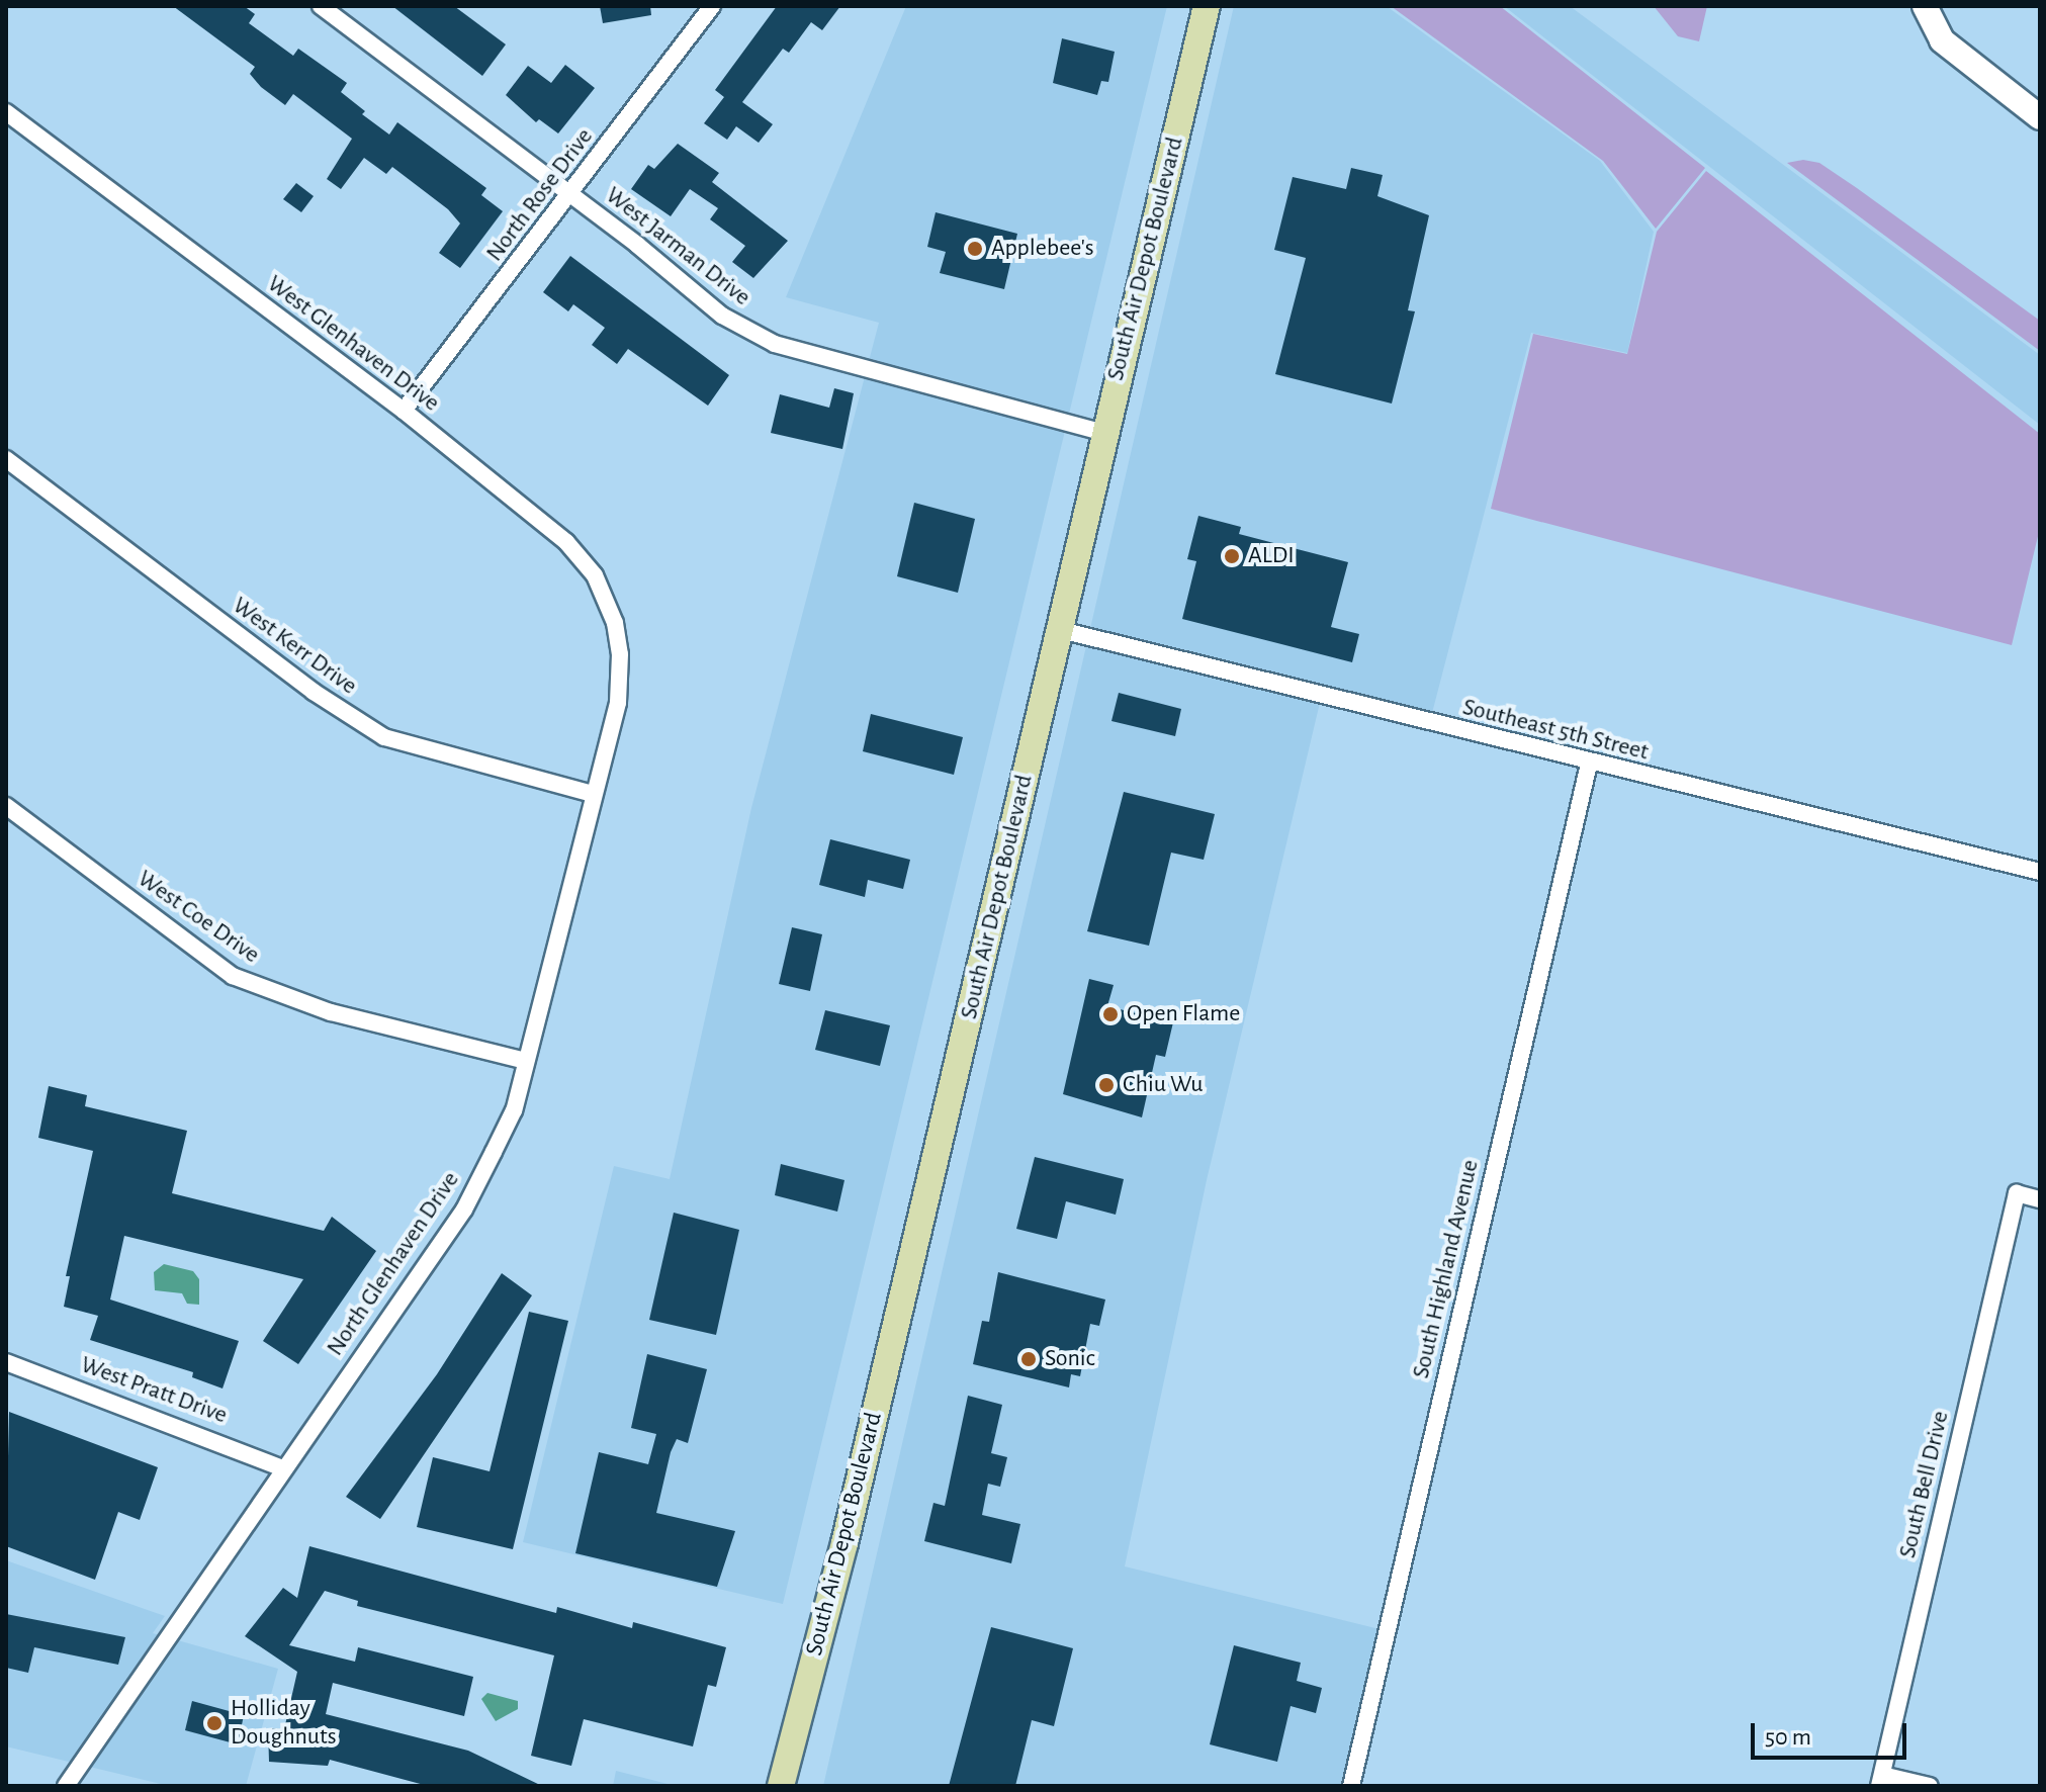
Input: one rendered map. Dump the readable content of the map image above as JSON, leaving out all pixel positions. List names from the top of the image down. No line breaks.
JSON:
{"streets":{"main road":["South Air Depot Boulevard"],"street":["North Rose Drive","West Jarman Drive","West Glenhaven Drive","West Kerr Drive","Southeast 5th Street","West Coe Drive","North Glenhaven Drive","South Highland Avenue","West Pratt Drive","South Bell Drive"]},"crossings":[["North Rose Drive","West Jarman Drive"],["North Rose Drive","West Glenhaven Drive"],["West Jarman Drive","South Air Depot Boulevard"],["South Air Depot Boulevard","Southeast 5th Street"],["West Glenhaven Drive","North Glenhaven Drive"],["West Kerr Drive","North Glenhaven Drive"],["Southeast 5th Street","South Highland Avenue"],["West Coe Drive","North Glenhaven Drive"],["North Glenhaven Drive","West Pratt Drive"]],"places":["Applebee's","ALDI","Open Flame","Chiu Wu","Sonic","Holliday Doughnuts"],"scale_bar":"50 m"}
